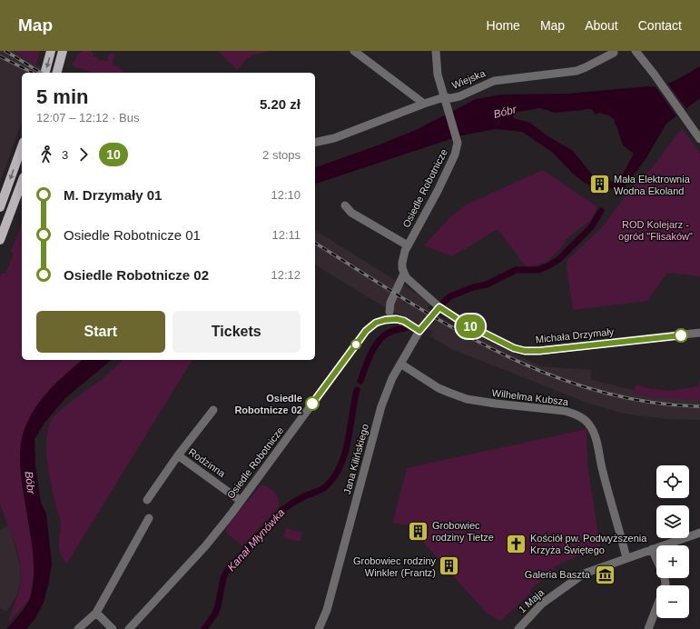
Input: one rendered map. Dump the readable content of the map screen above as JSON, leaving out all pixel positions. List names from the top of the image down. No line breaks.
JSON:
{"streets":{"street":["Wiejska","Osiedle Robotnicze","Michała Drzymały","Wilhelma Kubsza","Jana Kilińskiego","Rodzinna","1 Maja"]},"crossings":[["Wiejska","Osiedle Robotnicze"],["Osiedle Robotnicze","Jana Kilińskiego"],["Osiedle Robotnicze","Rodzinna"],["Michała Drzymały","Jana Kilińskiego"],["Wilhelma Kubsza","Jana Kilińskiego"],["Wilhelma Kubsza","1 Maja"]],"water":["Bóbr","Kanał Młynówka"],"parks":["ROD Kolejarz - ogród \"Flisaków\""],"places":{"building":["Mała Elektrownia Wodna Ekoland","Grobowiec rodziny Tietze","Grobowiec rodziny Winkler (Frantz)"],"other":["Osiedle Robotnicze 02"],"church":["Kościół pw. Podwyższenia Krzyża Świętego"],"museum":["Galeria Baszta"]},"lines":["bus line 10"],"page":{"header":"Map","nav":["Home","Map","About","Contact"],"on_map":"10","heading":["5 min","12:07 – 12:12 · Bus","5.20 zł"],"legs":["3","10","2 stops"],"list":[{"name":"M. Drzymały 01","value":"12:10"},{"name":"Osiedle Robotnicze 01","value":"12:11"},{"name":"Osiedle Robotnicze 02","value":"12:12"}],"buttons":["Start","Tickets"],"map_buttons":["+","−"]}}
